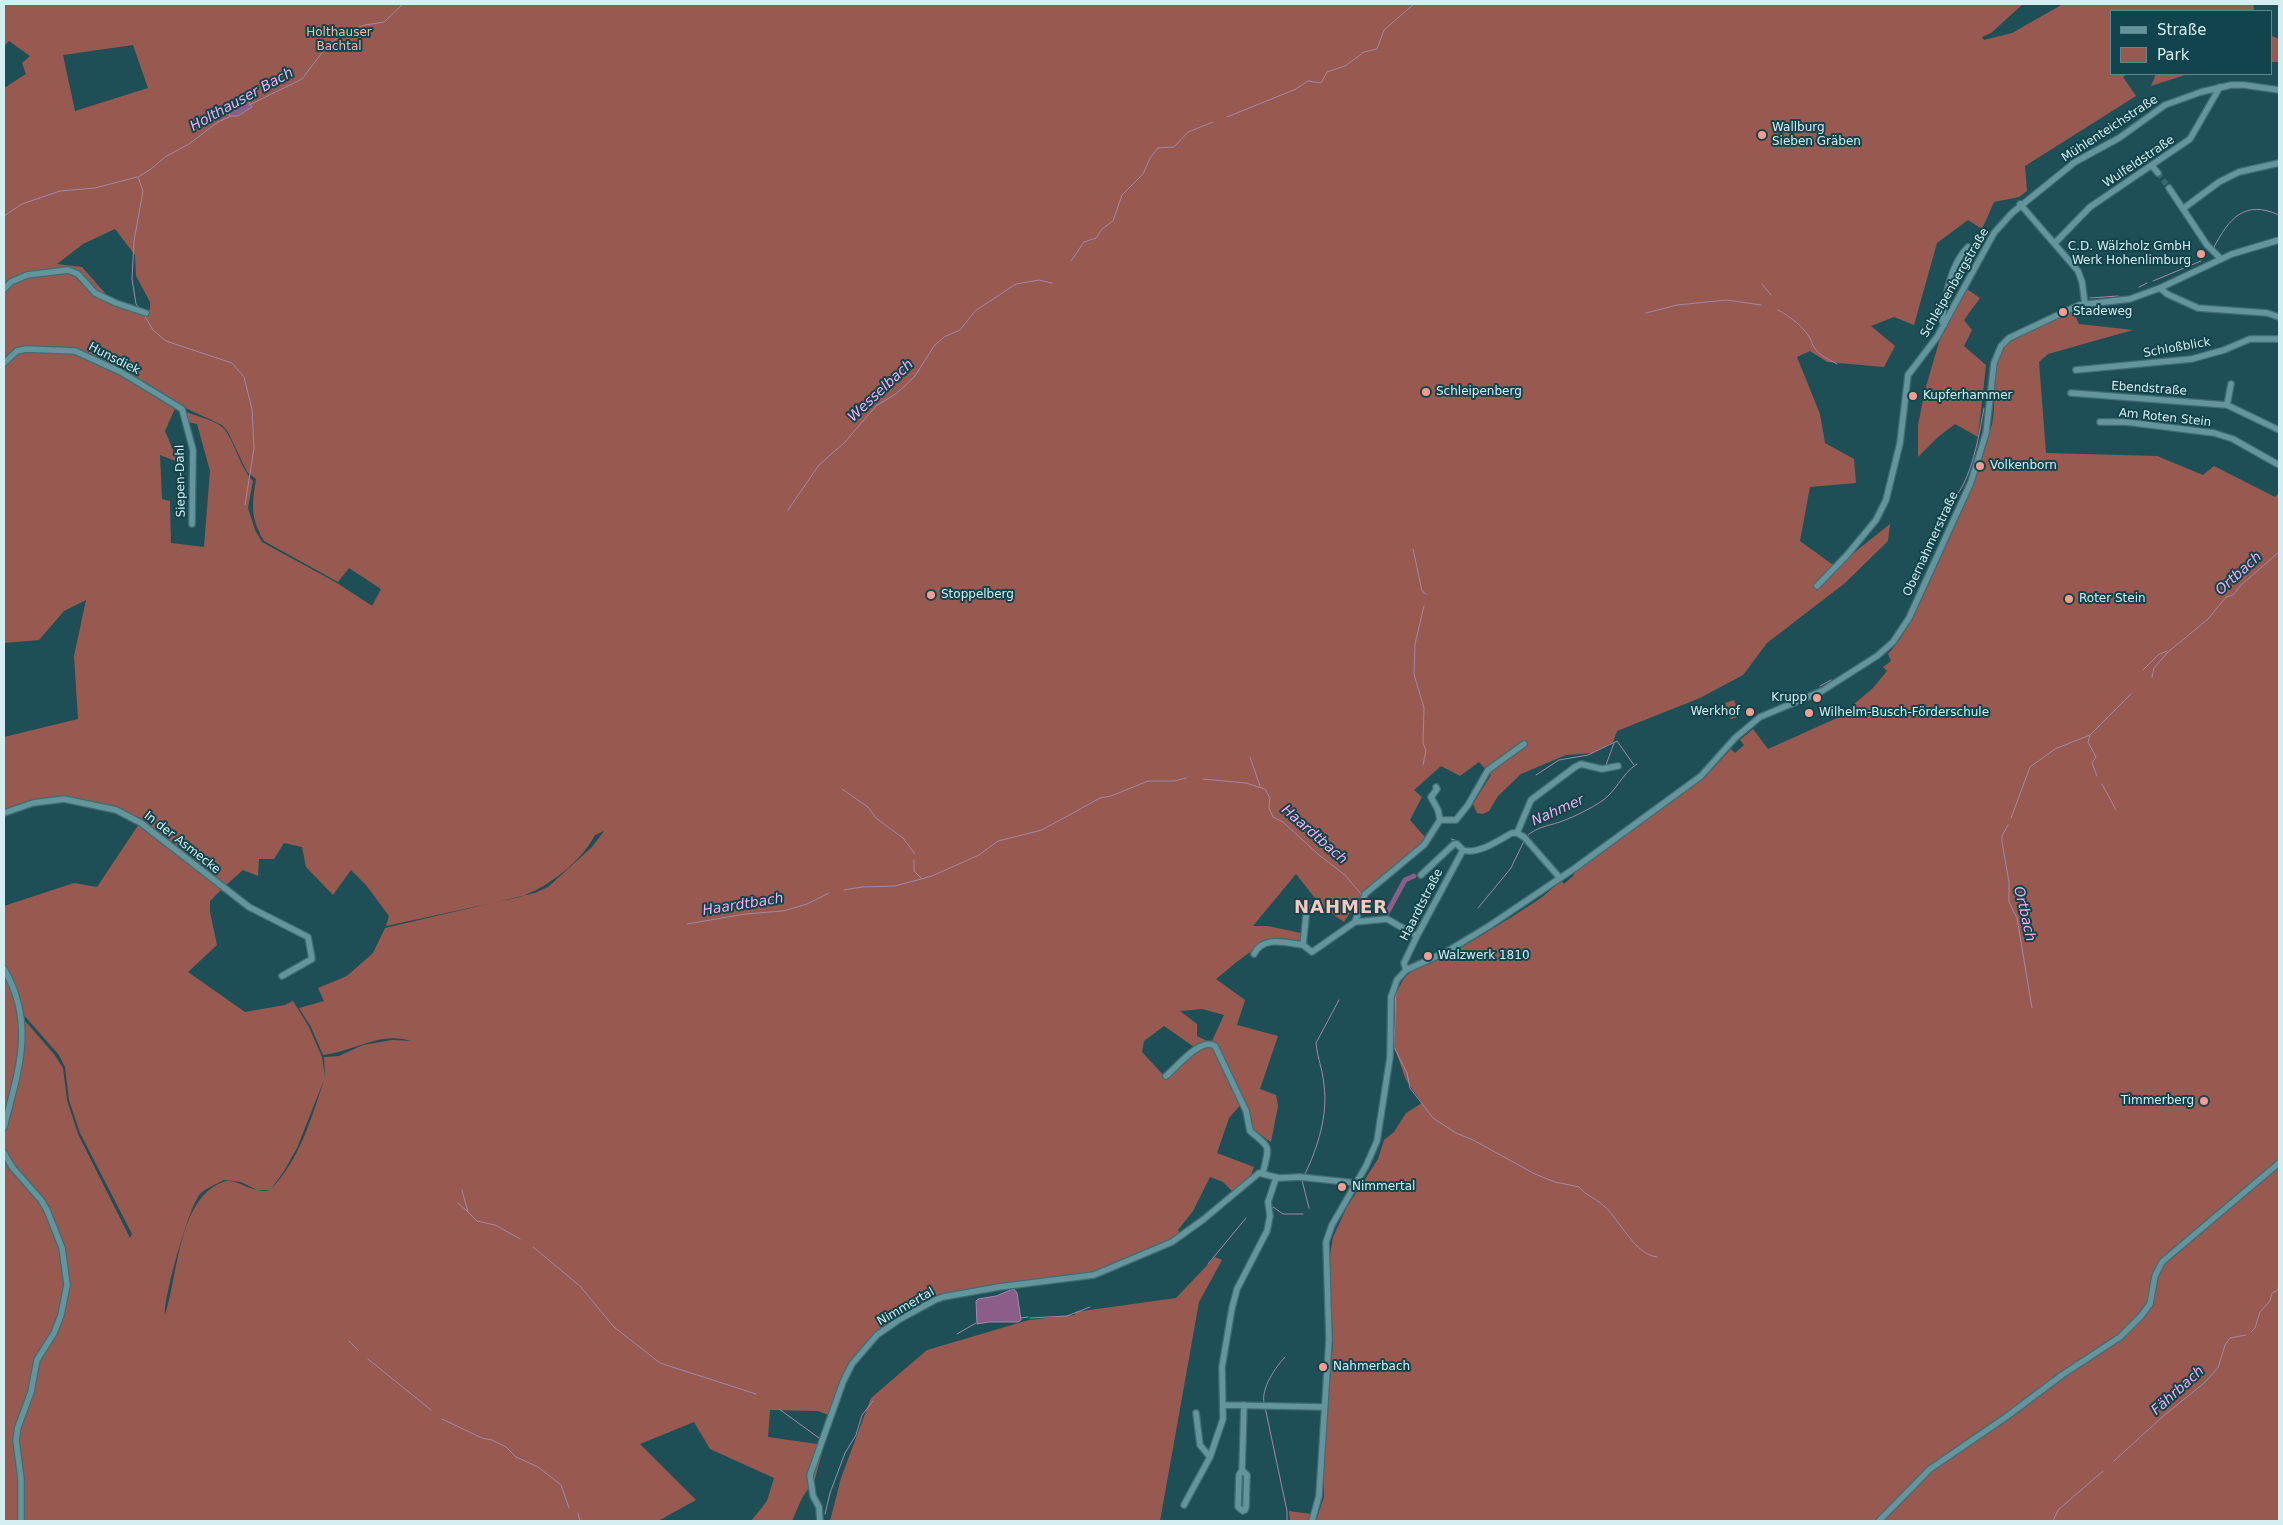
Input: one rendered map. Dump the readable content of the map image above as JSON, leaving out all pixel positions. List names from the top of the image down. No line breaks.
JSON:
{"streets":{"street":["Mühlenteichstraße","Wulfeldstraße","Schleipenbergstraße","Schloßblick","Hunsdiek","Ebendstraße","Am Roten Stein","Siepen-Dahl","Obernahmerstraße","In der Asmecke","Haardtstraße","Nimmertal"]},"crossings":[["Mühlenteichstraße","Wulfeldstraße"],["Mühlenteichstraße","Schleipenbergstraße"],["Hunsdiek","Siepen-Dahl"],["Obernahmerstraße","Haardtstraße"]],"districts":["NAHMER"],"water":["Holthauser Bach","Wesselbach","Ortbach","Nahmer","Haardtbach","Fährbach"],"parks":["Holthauser Bachtal"],"places":["Wallburg Sieben Gräben","C.D. Wälzholz GmbH Werk Hohenlimburg","Stadeweg","Schleipenberg","Kupferhammer","Volkenborn","Stoppelberg","Roter Stein","Krupp","Werkhof","Wilhelm-Busch-Förderschule","Walzwerk 1810","Timmerberg","Nimmertal","Nahmerbach"],"legend":["Straße","Park"]}
